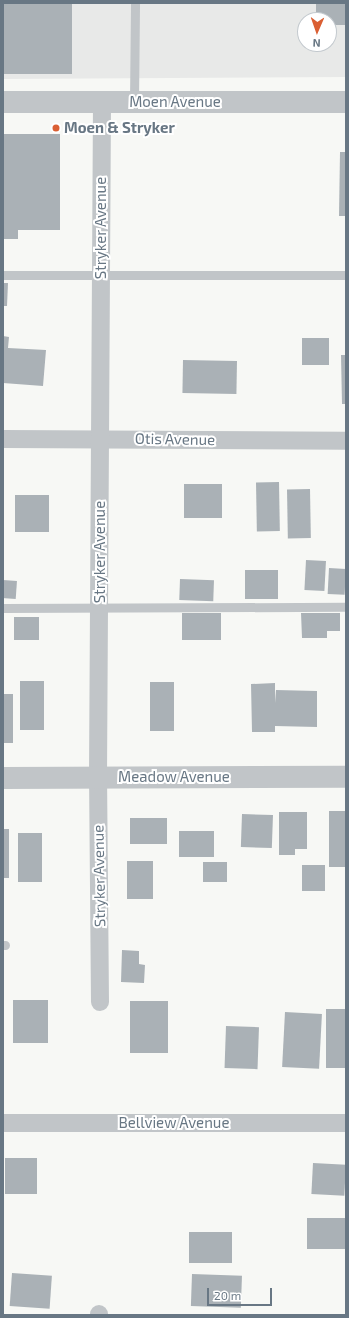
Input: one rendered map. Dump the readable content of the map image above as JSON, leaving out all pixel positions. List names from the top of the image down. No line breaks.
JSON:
{"streets":{"street":["Moen Avenue","Stryker Avenue","Otis Avenue","Meadow Avenue","Bellview Avenue"]},"crossings":[["Moen Avenue","Stryker Avenue"],["Stryker Avenue","Otis Avenue"],["Stryker Avenue","Meadow Avenue"]],"places":["Moen & Stryker"],"scale_bar":"20 m","north":"bottom"}
